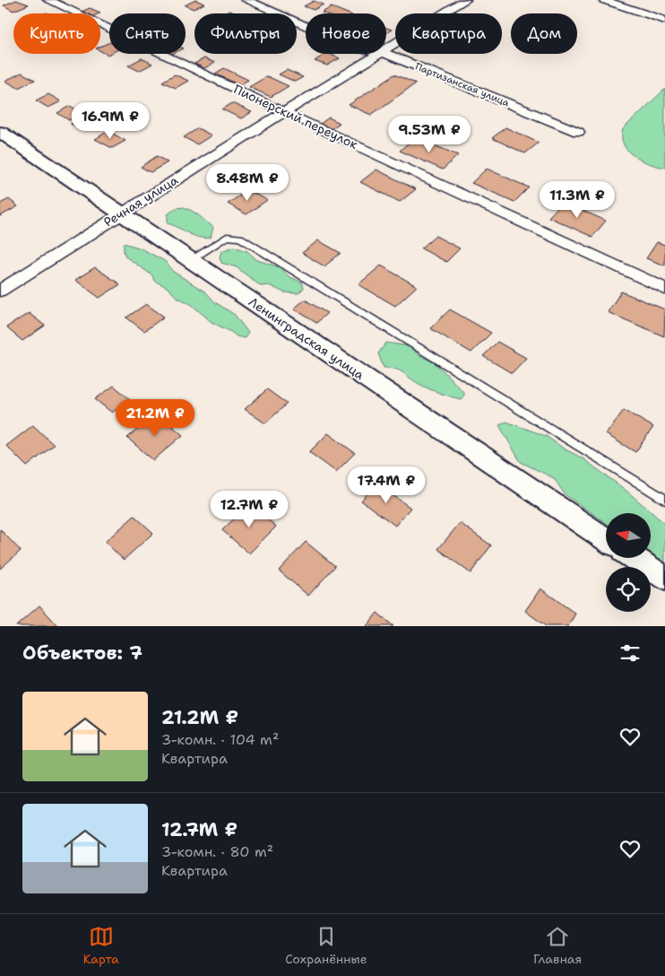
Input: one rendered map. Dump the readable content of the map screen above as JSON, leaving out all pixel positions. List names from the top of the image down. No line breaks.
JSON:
{"streets":{"street":["Партизанская улица","Пионерский переулок","Речная улица","Ленинградская улица"]},"crossings":[["Пионерский переулок","Речная улица"],["Речная улица","Ленинградская улица"]],"north":"left","page":{"chip":["Купить","Снять","Фильтры","Новое","Квартира","Дом"],"price":["16.9M ₽","9.53M ₽","8.48M ₽","11.3M ₽","21.2M ₽","17.4M ₽","12.7M ₽"],"heading":"Объектов: 7","list":[{"name":"21.2M ₽","note":"3-комн. · 104 m² · Квартира"},{"name":"12.7M ₽","note":"3-комн. · 80 m² · Квартира"}],"tabs":["Карта","Сохранённые","Главная"]}}
